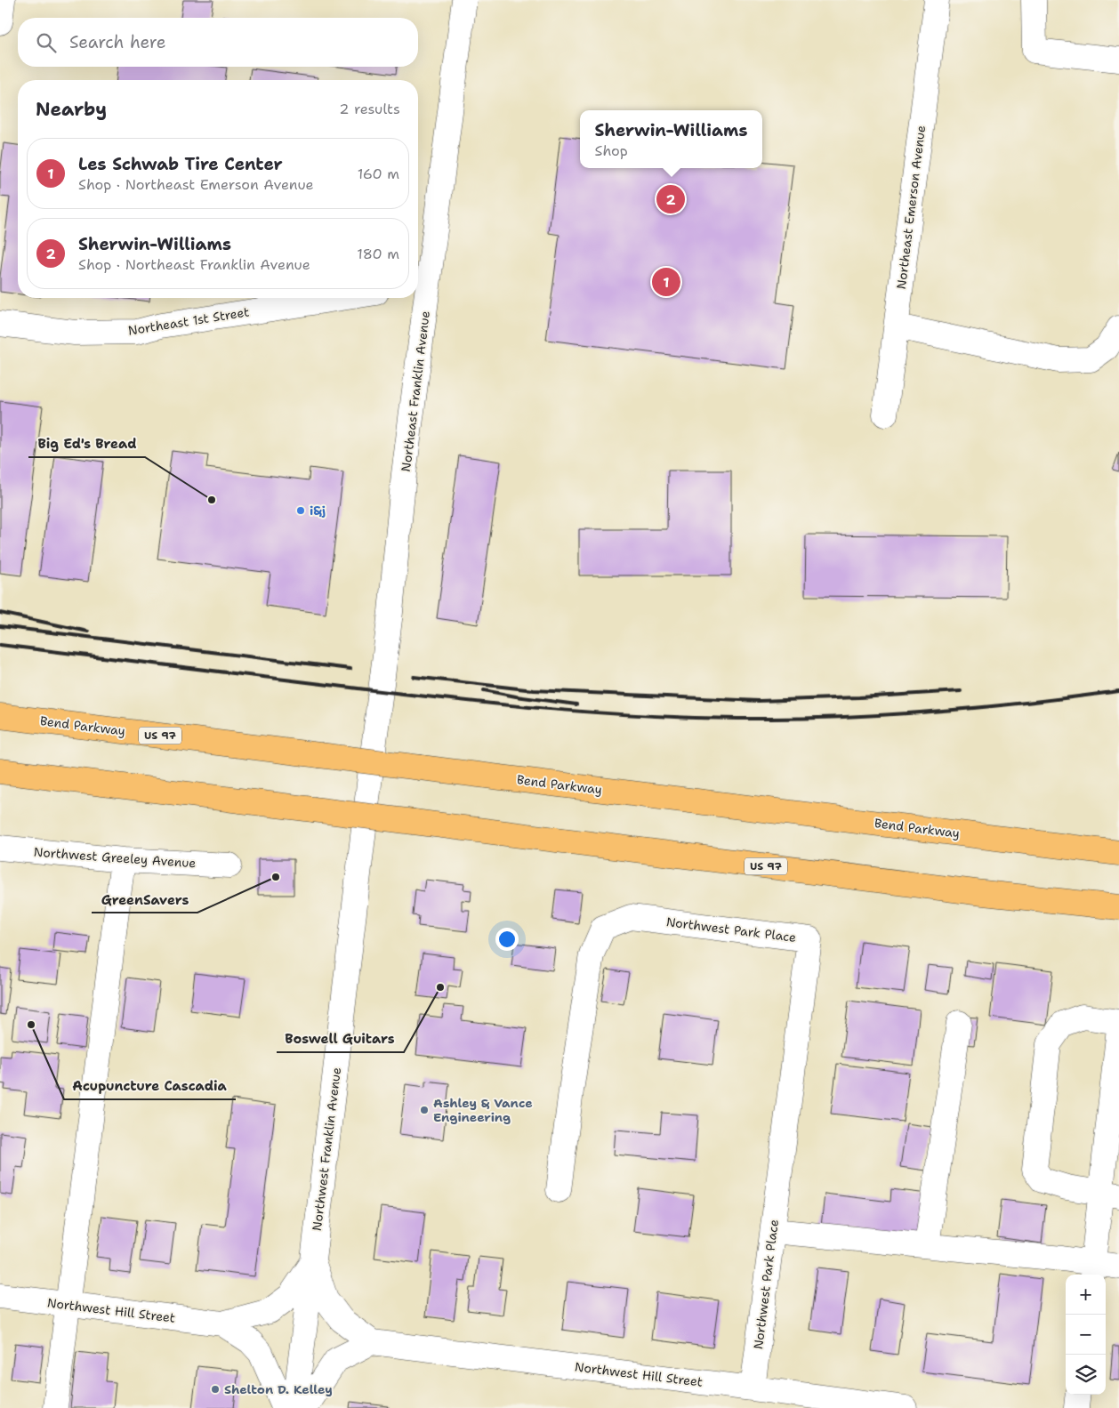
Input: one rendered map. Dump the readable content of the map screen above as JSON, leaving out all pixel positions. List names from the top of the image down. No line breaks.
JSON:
{"streets":{"highway":["Bend Parkway","US 97"],"street":["Northeast Emerson Avenue","Northeast 1st Street","Northeast Franklin Avenue","Northwest Greeley Avenue","Northwest Park Place","Northwest Franklin Avenue","Northwest Hill Street"]},"crossings":[["Northeast Franklin Avenue","Northwest Franklin Avenue"],["Northwest Park Place","Northwest Hill Street"],["Northwest Franklin Avenue","Northwest Hill Street"]],"places":["Big Ed's Bread","i&j","GreenSavers","Boswell Guitars","Acupuncture Cascadia","Ashley & Vance Engineering","Shelton D. Kelley"],"page":{"search":"Search here","heading":["Nearby","2 results"],"popup":["Sherwin-Williams","Shop"],"list":[{"mark":"1","name":"Les Schwab Tire Center","note":"Shop · Northeast Emerson Avenue","value":"160 m"},{"mark":"2","name":"Sherwin-Williams","note":"Shop · Northeast Franklin Avenue","value":"180 m"}],"pins":["2","1"],"map_buttons":["+","−"]}}
